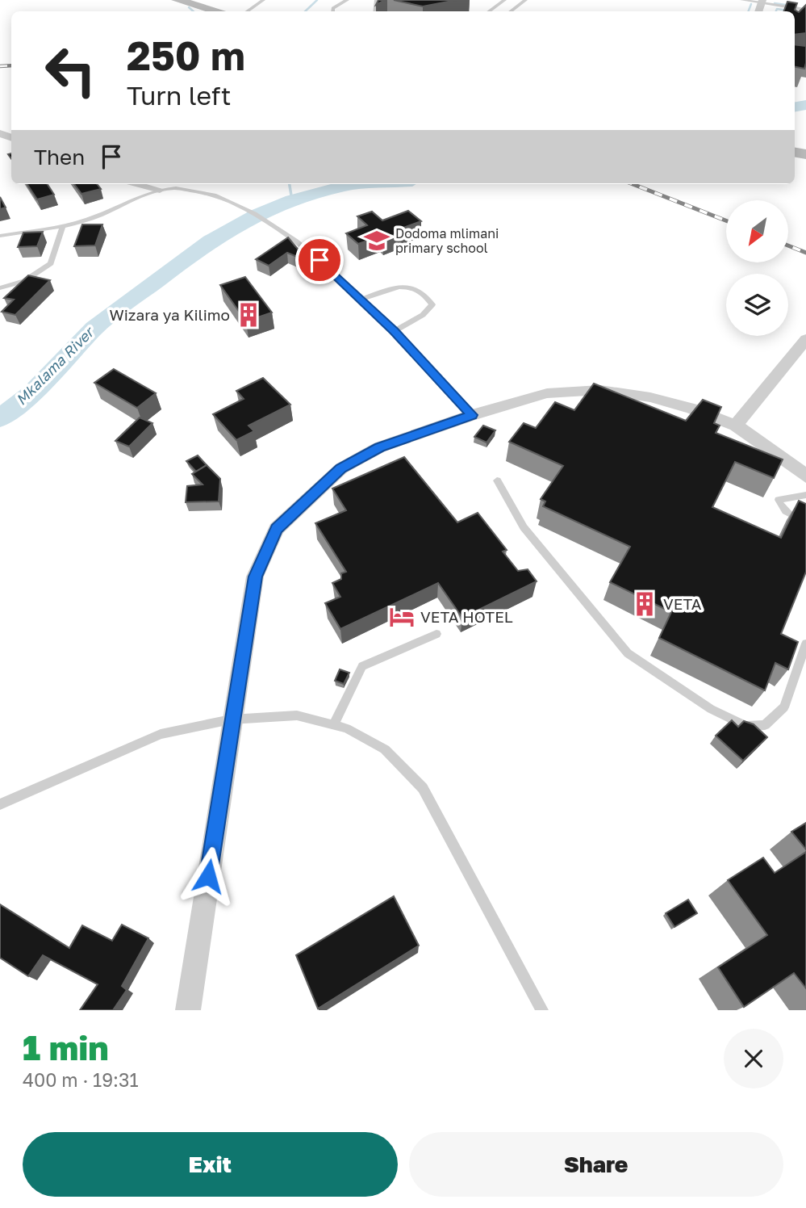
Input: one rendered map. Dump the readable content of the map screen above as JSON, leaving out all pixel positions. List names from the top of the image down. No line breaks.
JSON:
{"water":["Mkalama River"],"places":{"school or university":["Dodoma mlimani primary school"],"building":["Wizara ya Kilimo","VETA"],"hotel":["VETA HOTEL"]},"north":"bottom left","page":{"turn":["250 m","Turn left"],"then":"Then","heading":["1 min","400 m · 19:31"],"buttons":["Exit","Share"]}}
